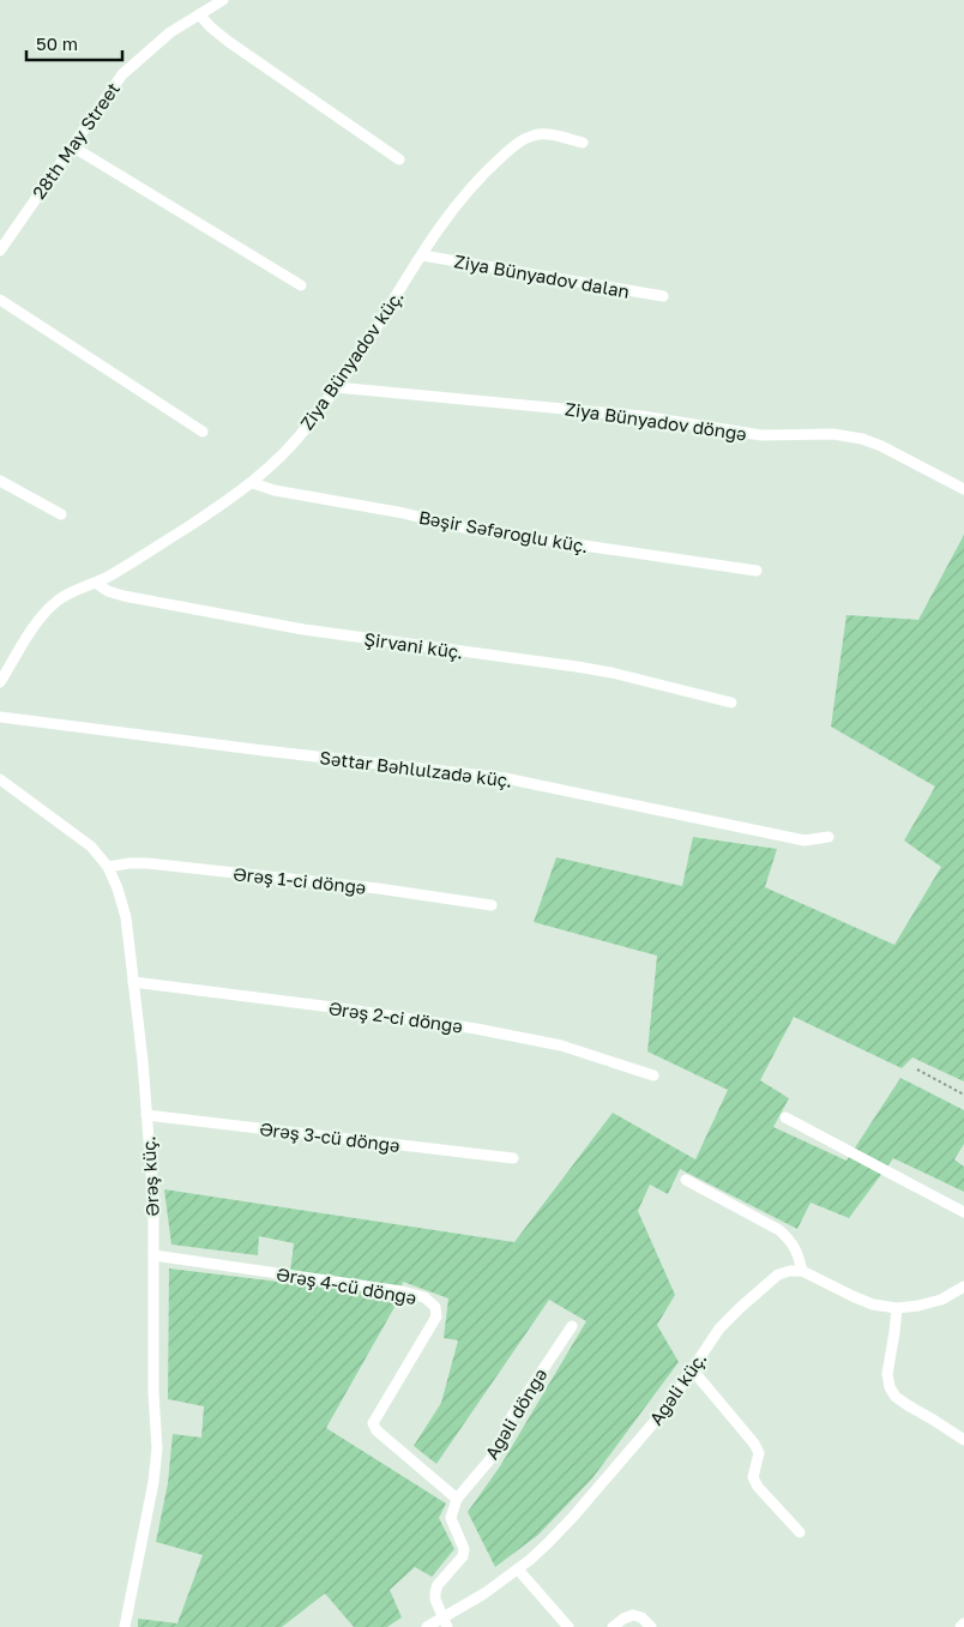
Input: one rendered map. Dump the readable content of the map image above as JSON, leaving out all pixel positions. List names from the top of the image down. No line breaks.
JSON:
{"streets":{"street":["28th May Street","Ziya Bünyadov dalan","Ziya Bünyadov küç.","Ziya Bünyadov döngə","Bəşir Səfəroğlu küç.","Şirvani küç.","Səttar Bəhlulzadə küç.","Ərəş 1-ci döngə","Ərəş 2-ci döngə","Ərəş 3-cü döngə","Ərəş küç.","Ərəş 4-cü döngə","Ağəli küç.","Ağəli döngə"]},"crossings":[["Ziya Bünyadov dalan","Ziya Bünyadov küç."],["Ziya Bünyadov küç.","Ziya Bünyadov döngə"],["Ziya Bünyadov küç.","Bəşir Səfəroğlu küç."],["Ziya Bünyadov küç.","Şirvani küç."],["Ərəş 1-ci döngə","Ərəş küç."],["Ərəş 2-ci döngə","Ərəş küç."],["Ərəş 3-cü döngə","Ərəş küç."],["Ərəş küç.","Ərəş 4-cü döngə"],["Ərəş 4-cü döngə","Ağəli döngə"]],"scale_bar":"50 m"}
